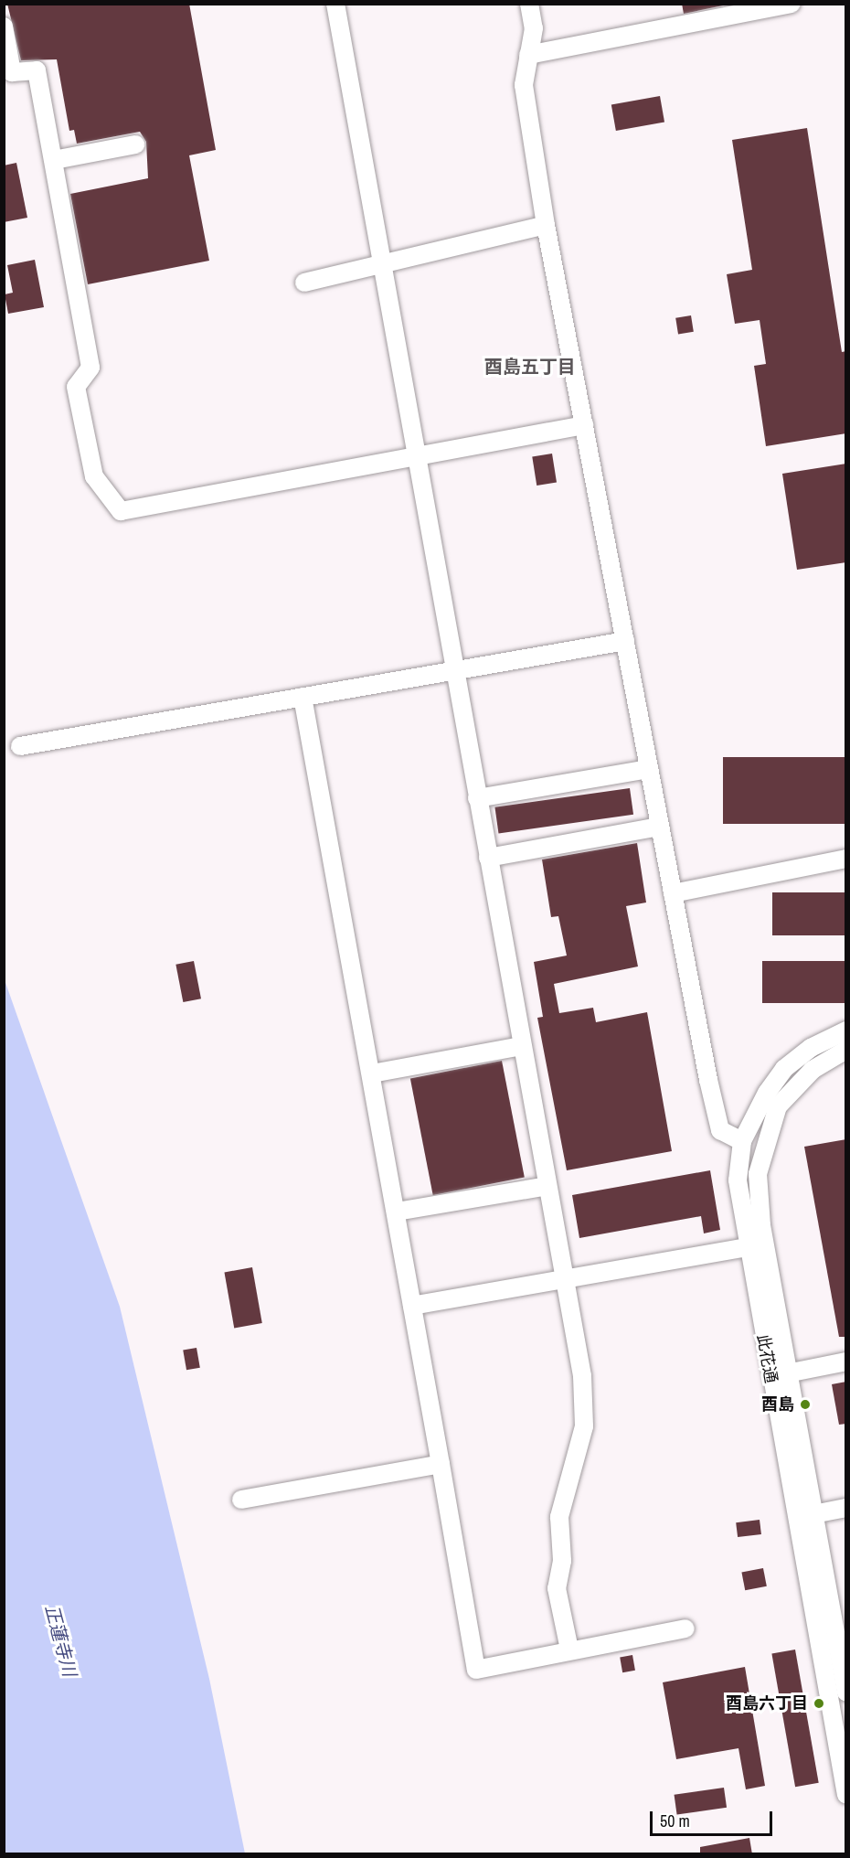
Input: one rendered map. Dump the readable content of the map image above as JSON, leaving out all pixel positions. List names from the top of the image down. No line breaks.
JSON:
{"streets":{"street":["此花通"]},"districts":["酉島五丁目"],"water":["正蓮寺川"],"places":["酉島","酉島六丁目"],"scale_bar":"50 m"}
